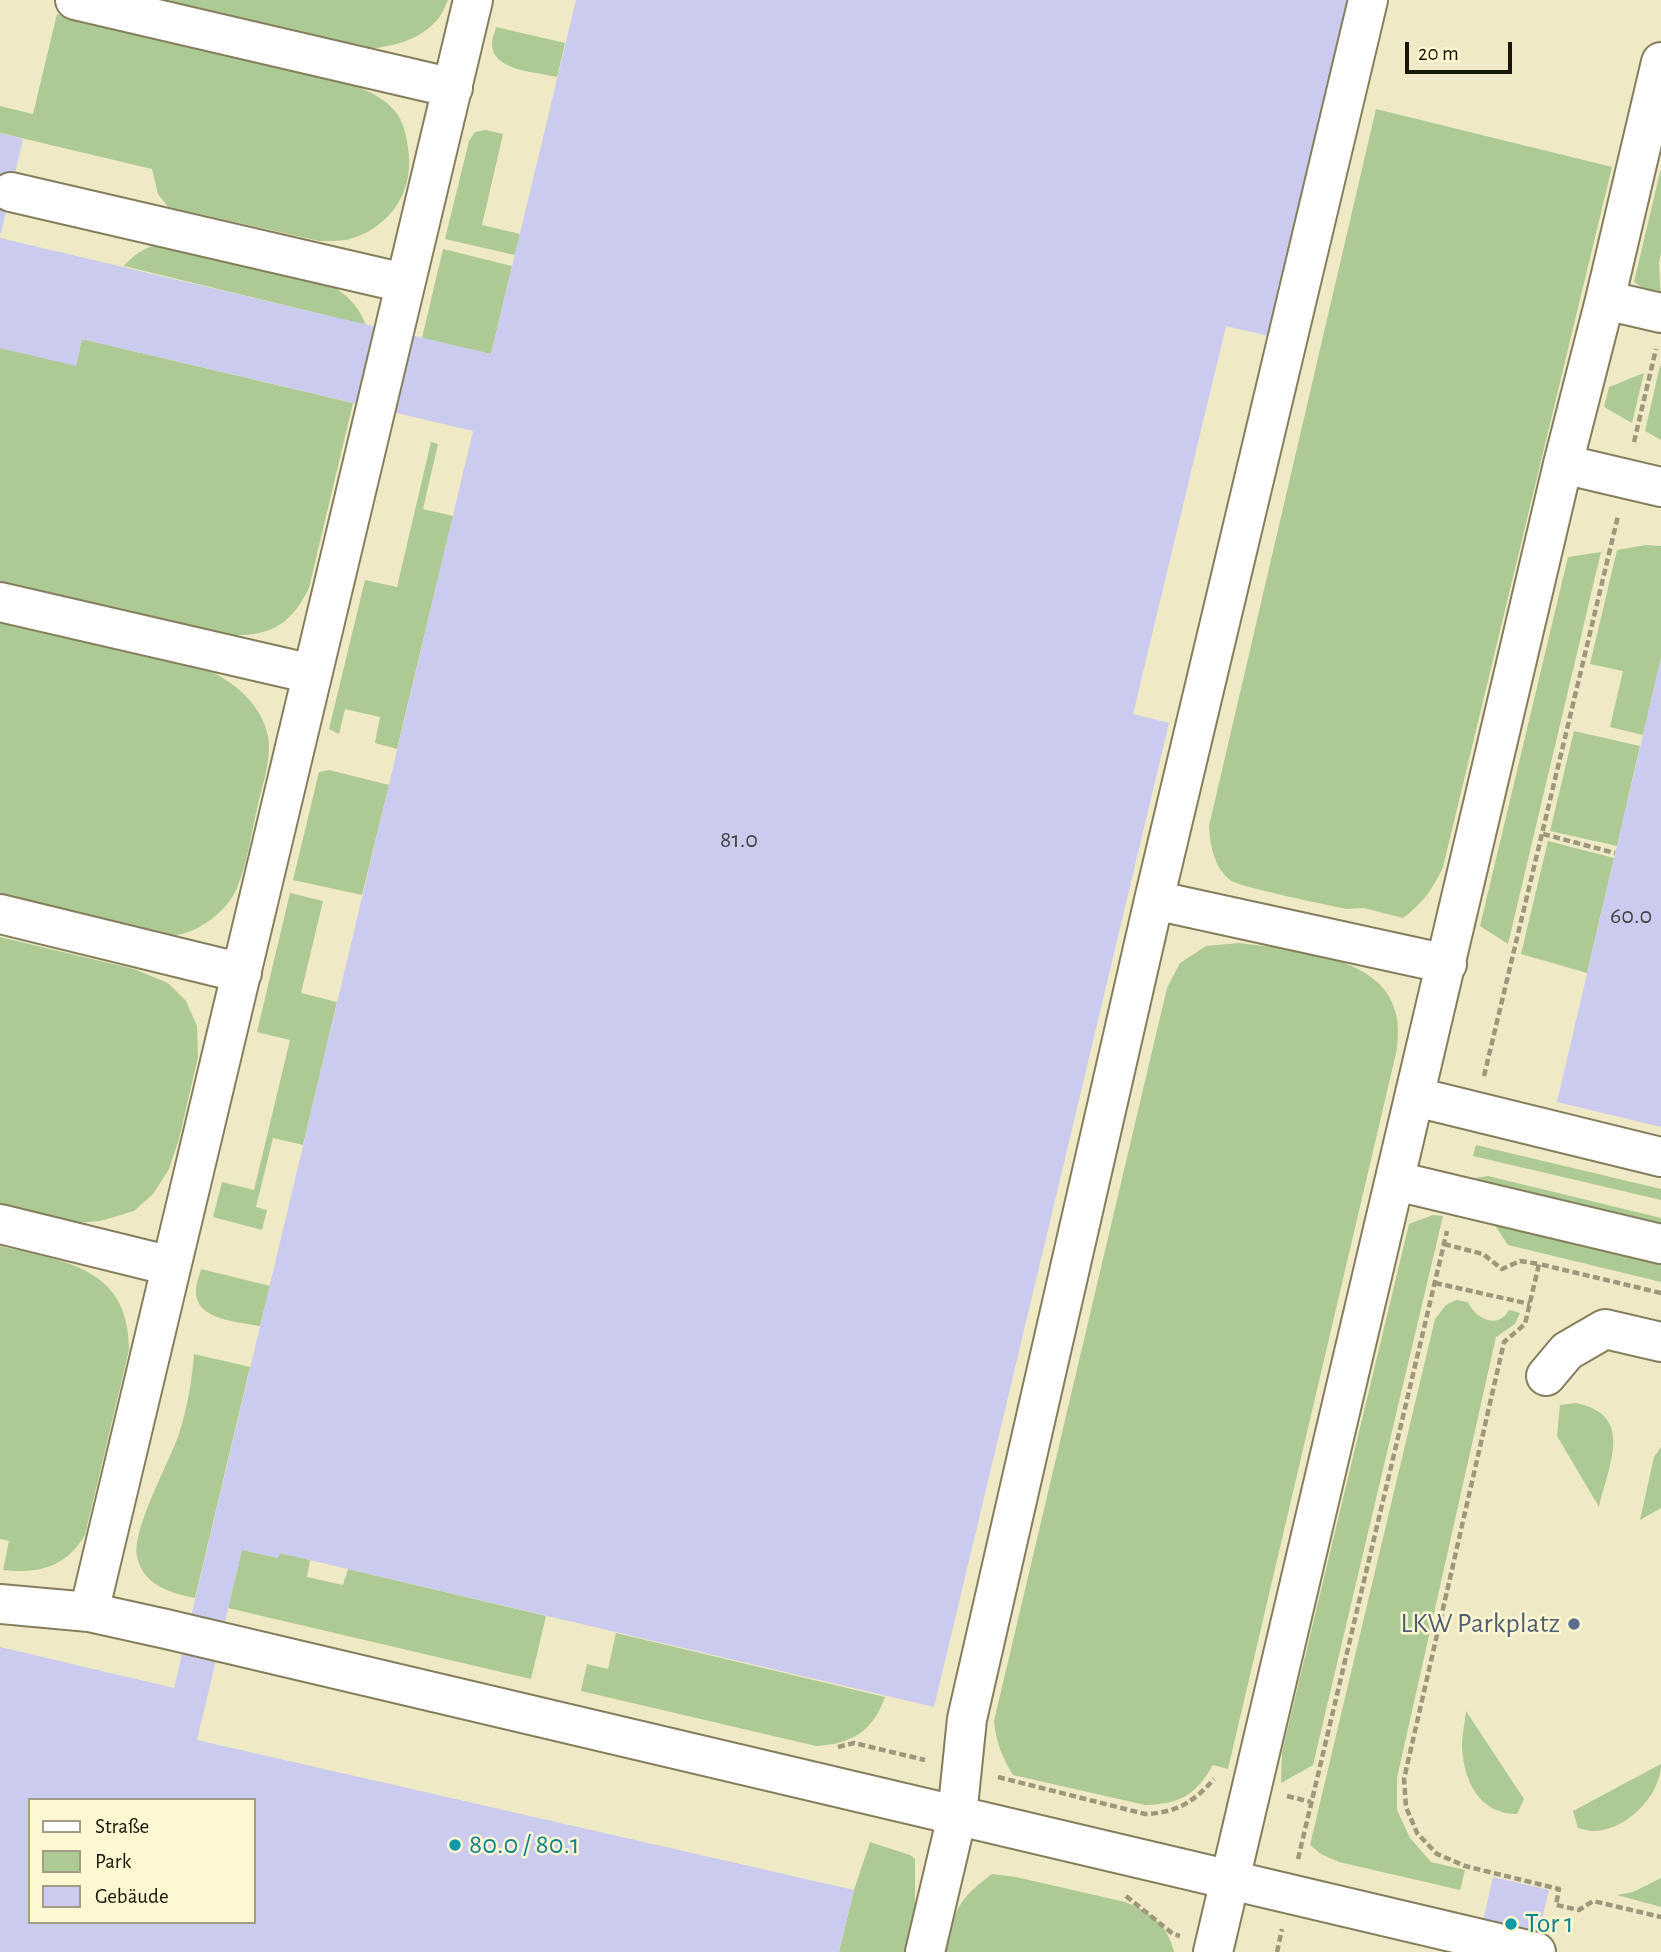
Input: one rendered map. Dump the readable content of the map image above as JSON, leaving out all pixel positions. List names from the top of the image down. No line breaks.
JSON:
{"places":["LKW Parkplatz","80.0 / 80.1","Tor 1"],"house_numbers":["81.0","60.0"],"legend":["Straße","Park","Gebäude"],"scale_bar":"20 m"}
